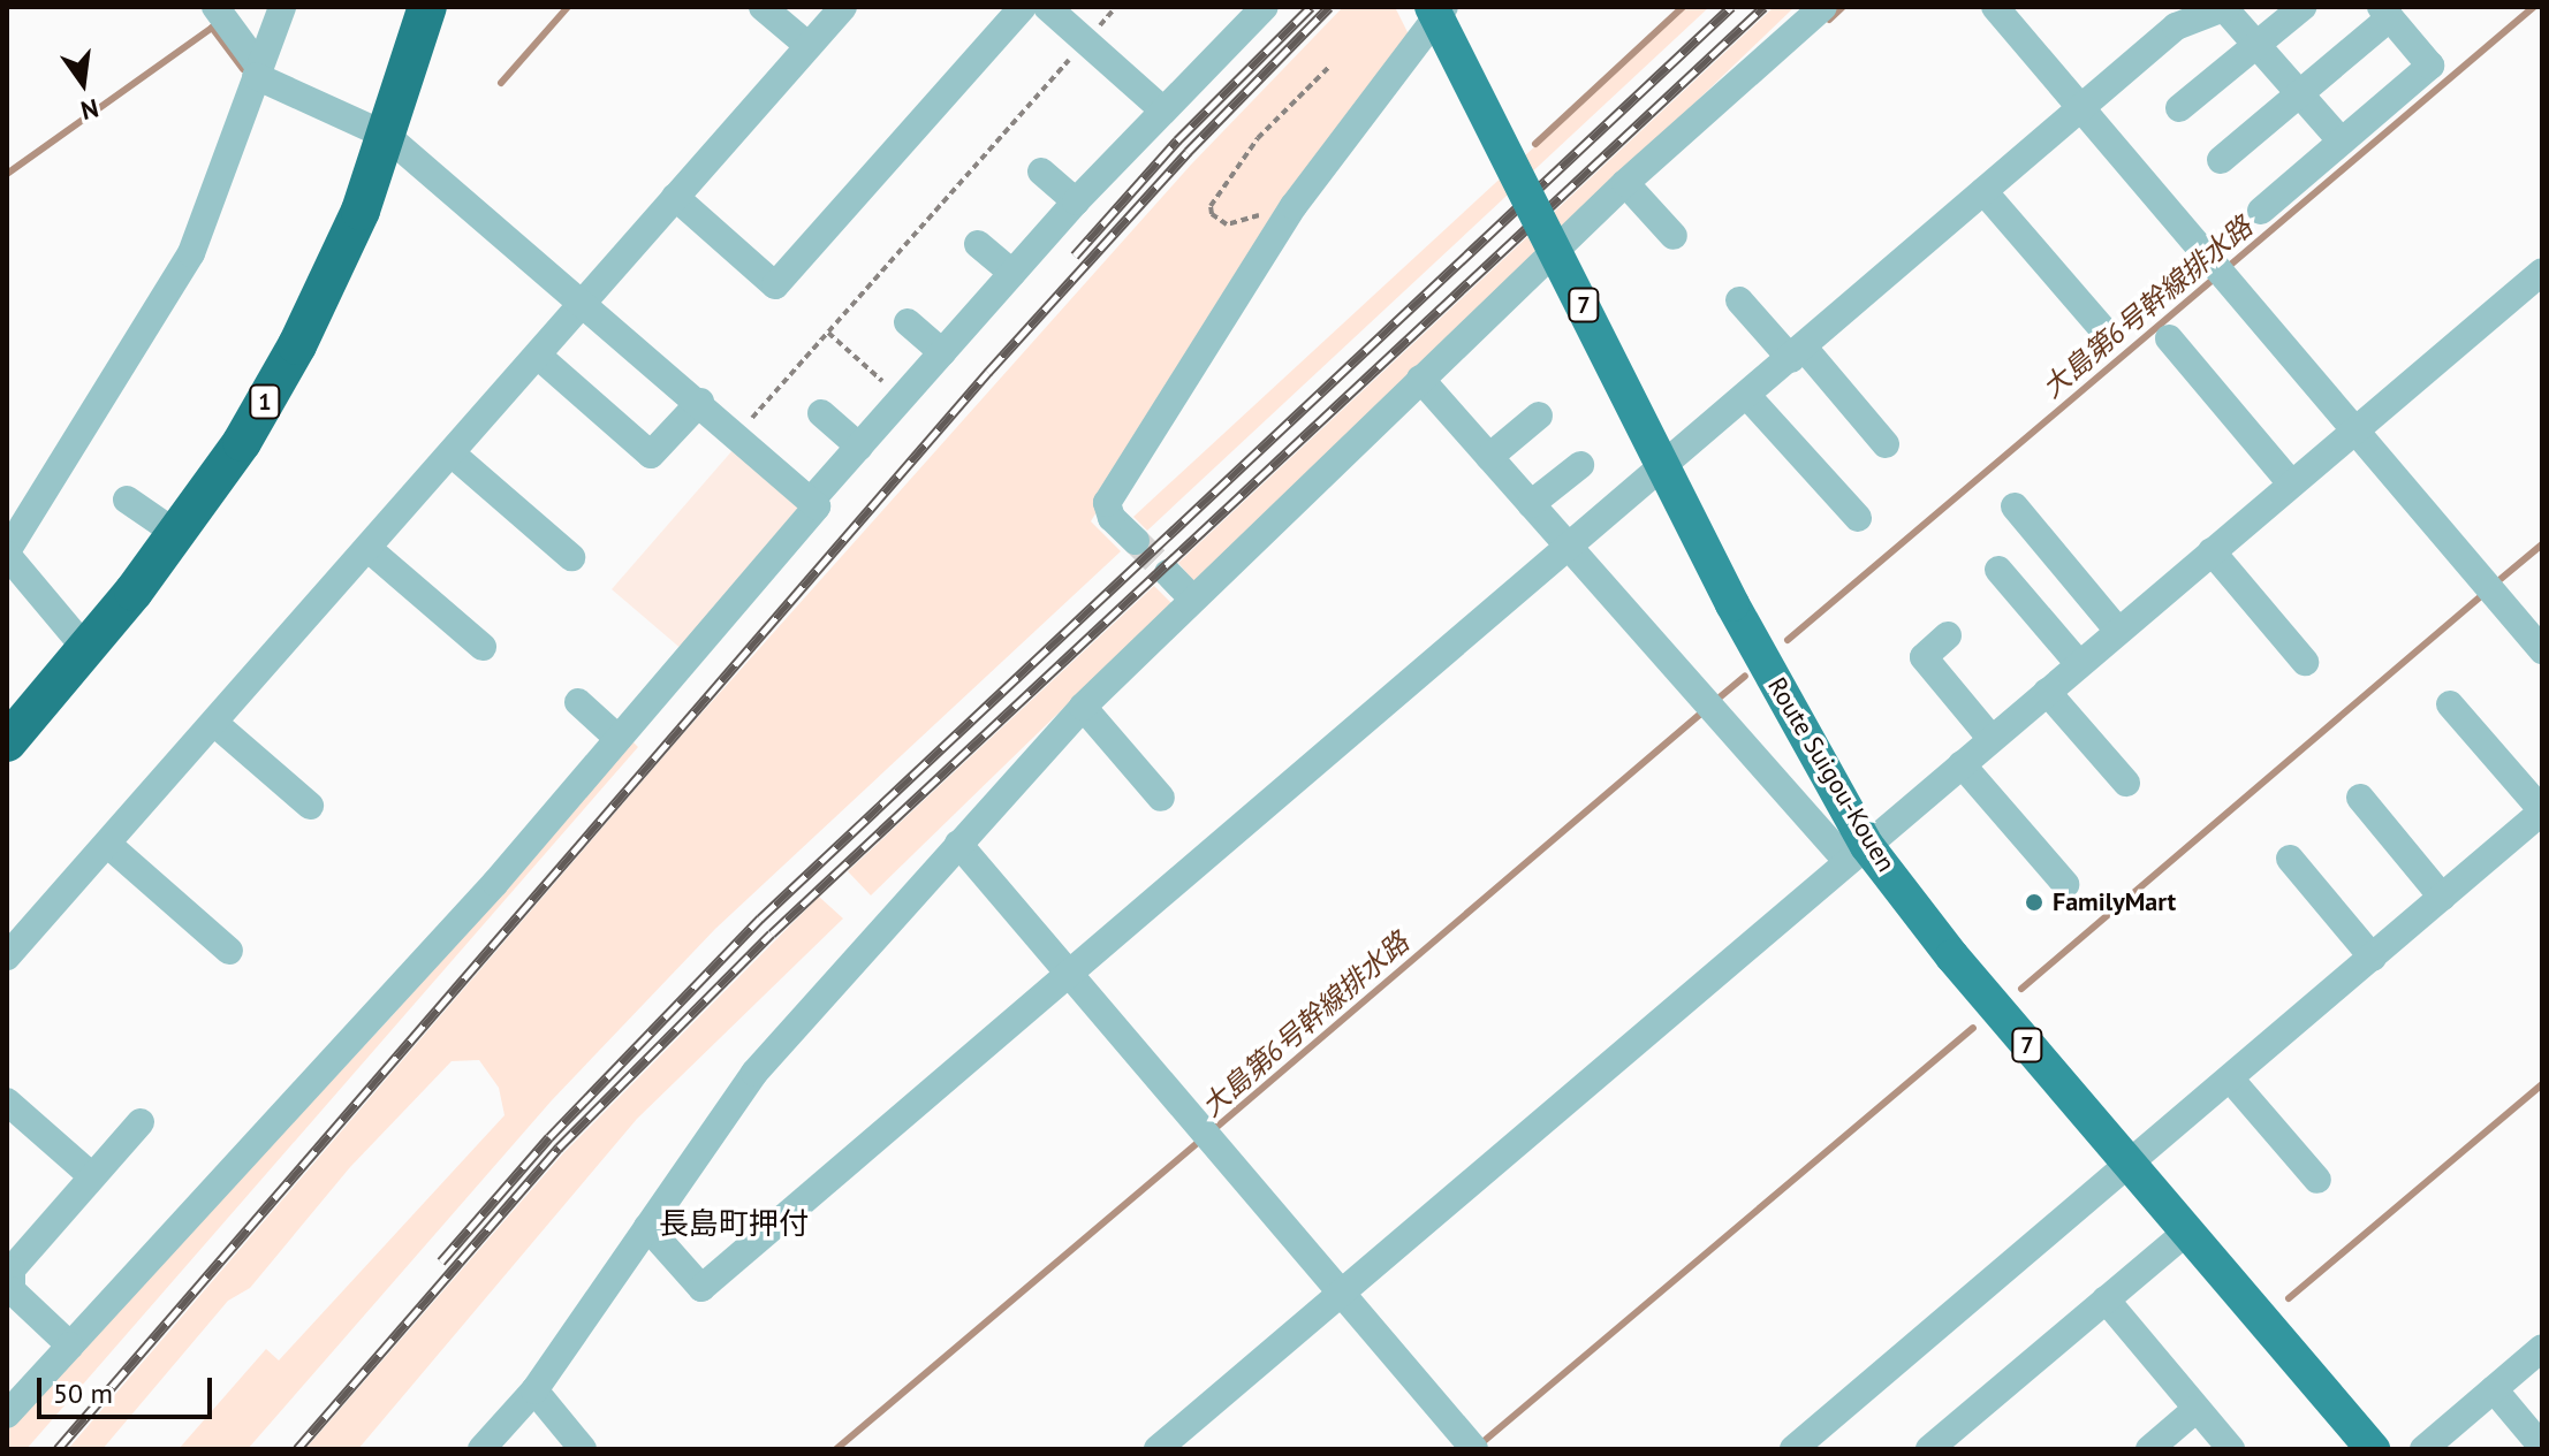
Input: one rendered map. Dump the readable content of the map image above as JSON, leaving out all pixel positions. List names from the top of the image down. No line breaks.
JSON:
{"streets":{"highway":["1"],"main road":["7","Route Suigou-Kouen"]},"districts":["長島町押付"],"water":["大島第6号幹線排水路"],"places":["FamilyMart"],"scale_bar":"50 m","north":"bottom"}
